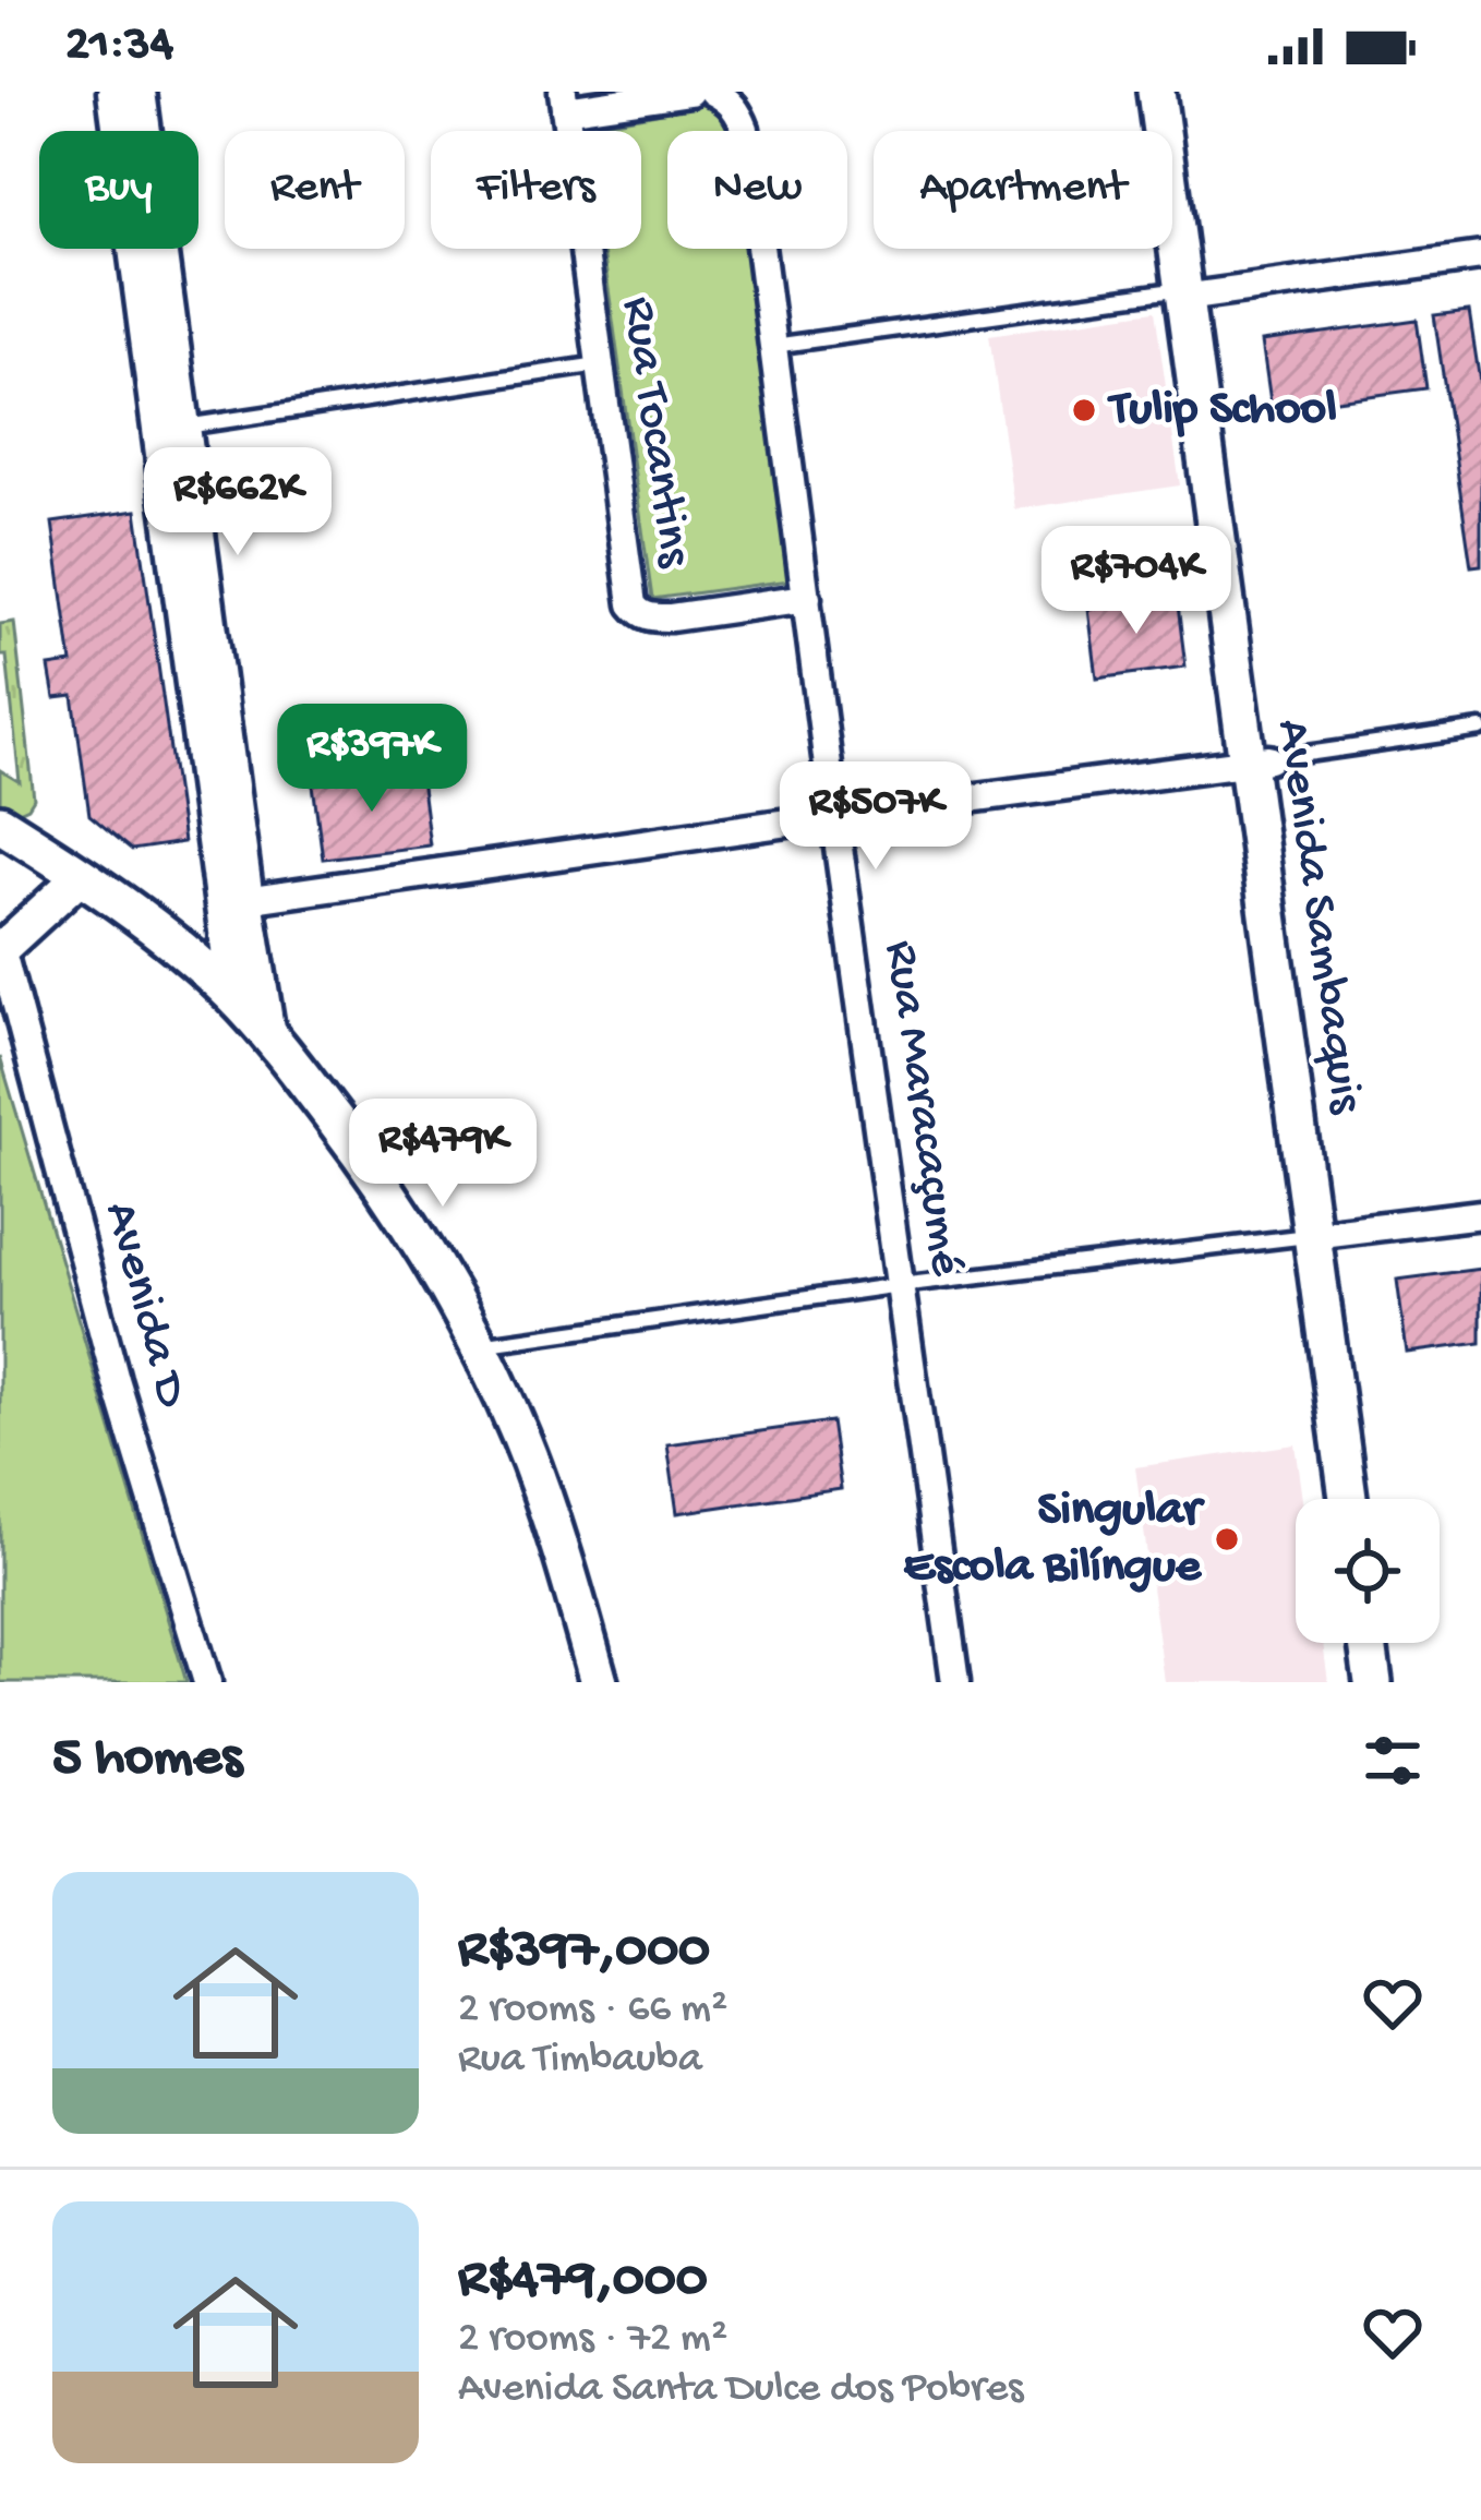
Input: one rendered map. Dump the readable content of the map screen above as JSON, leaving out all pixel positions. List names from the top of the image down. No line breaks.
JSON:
{"streets":{"main road":["Avenida Sambaquis"],"street":["Rua Tocantins","Rua Maracaçumé","Avenida D"]},"crossings":[["Rua Tocantins","Rua Maracaçumé"]],"places":["Tulip School","Singular Escola Bilíngue"],"page":{"status":"21:34","chip":["Buy","Rent","Filters","New","Apartment"],"price":["R$662K","R$704K","R$397K","R$507K","R$479K"],"heading":"5 homes","list":[{"name":"R$397,000","note":"2 rooms · 66 m² · Rua Timbauba"},{"name":"R$479,000","note":"2 rooms · 72 m² · Avenida Santa Dulce dos Pobres"}]}}
